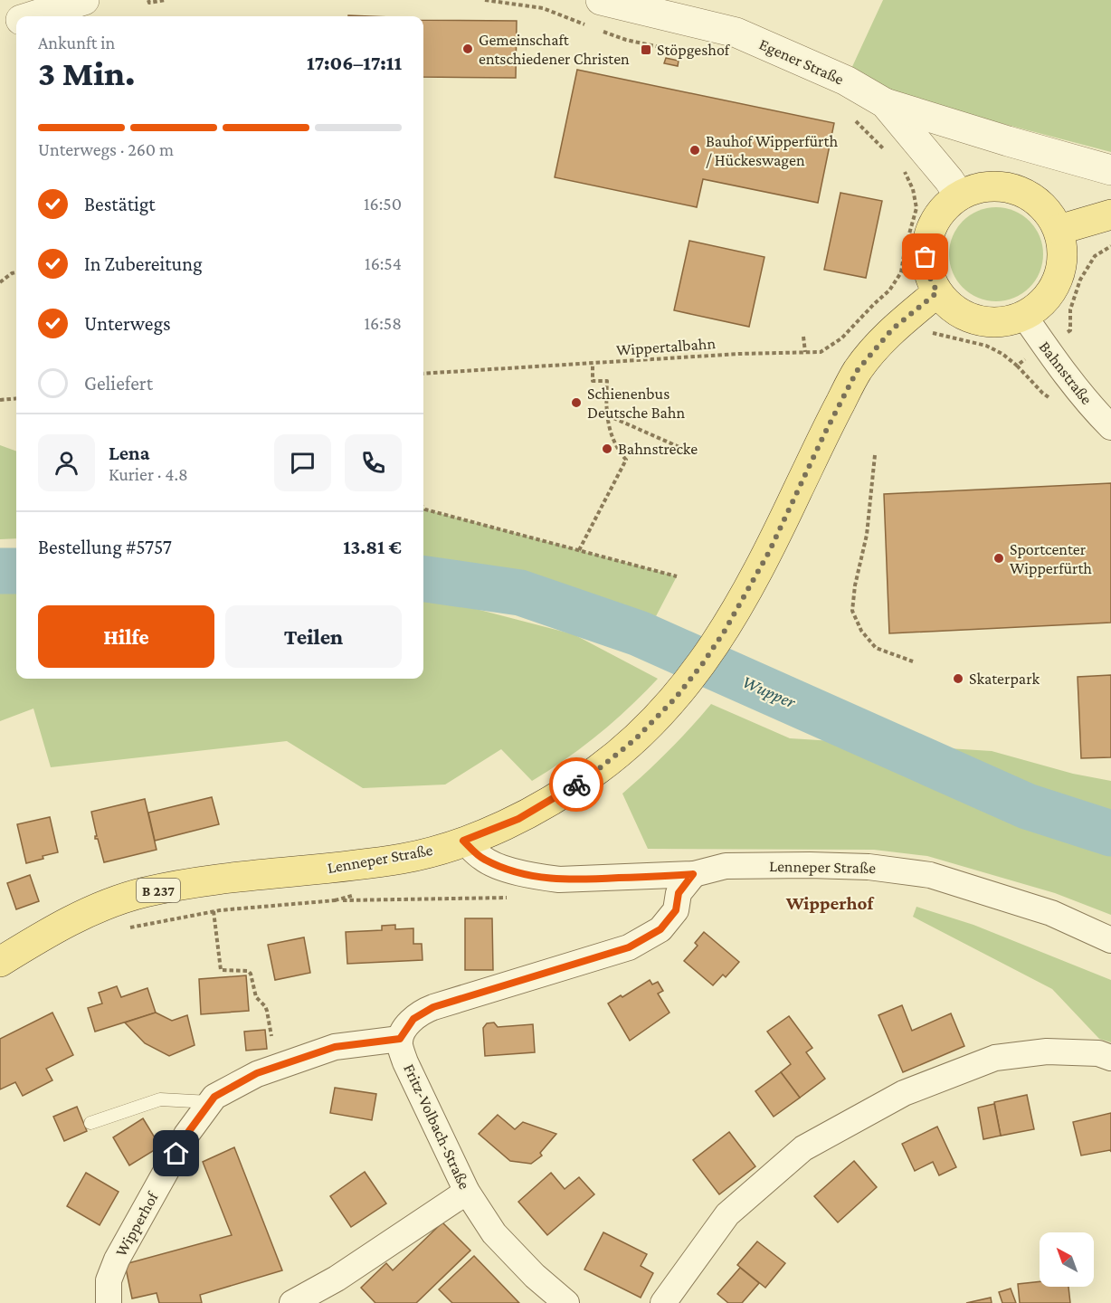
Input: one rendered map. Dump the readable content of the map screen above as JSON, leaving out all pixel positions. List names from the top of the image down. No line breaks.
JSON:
{"streets":{"main road":["Lenneper Straße","B 237"],"street":["Egener Straße","Bahnstraße","Fritz-Volbach-Straße","Wipperhof"],"path":["Wippertalbahn"]},"crossings":[["Egener Straße","Bahnstraße"],["Egener Straße","B 237"],["Bahnstraße","B 237"],["Lenneper Straße","B 237"],["Fritz-Volbach-Straße","Wipperhof"]],"districts":["Wipperhof"],"water":["Wupper"],"places":{"other":["Gemeinschaft entschiedener Christen","Bauhof Wipperfürth / Hückeswagen","Schienenbus Deutsche Bahn","Bahnstrecke","Sportcenter Wipperfürth","Skaterpark"],"transit":["Stöpgeshof"]},"north":"top left","page":{"heading":["3 Min.","Ankunft in","17:06–17:11"],"panel":["Lena","Kurier · 4.8","Bestellung #5757","13.81 €"],"bar":"Unterwegs · 260 m","list":[["Bestätigt","16:50"],["In Zubereitung","16:54"],["Unterwegs","16:58"],"Geliefert"],"buttons":["Hilfe","Teilen"]}}
